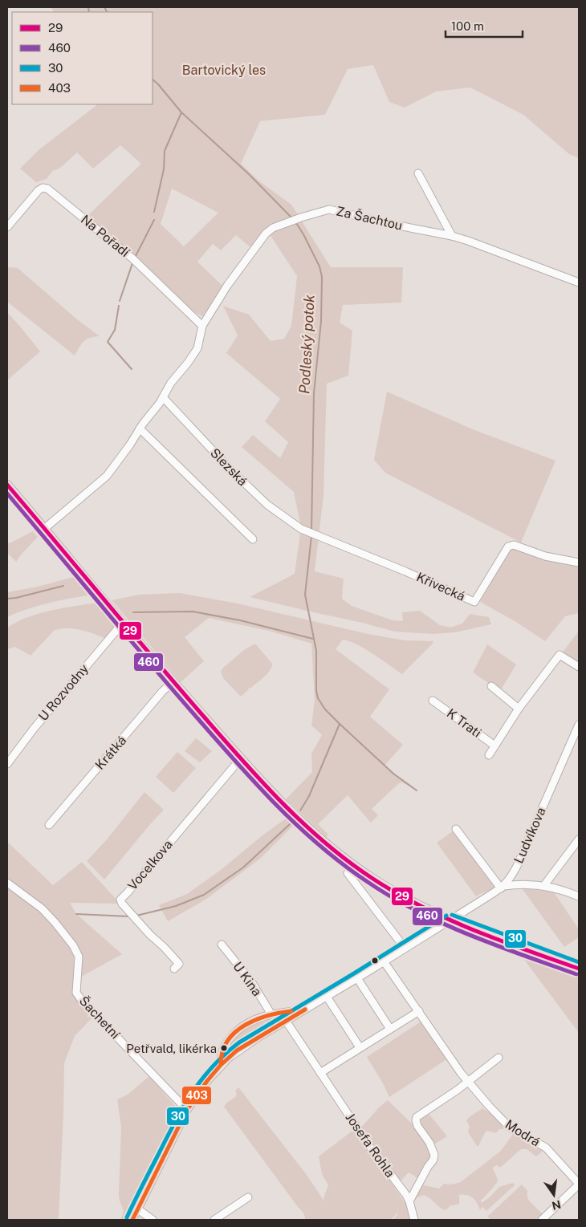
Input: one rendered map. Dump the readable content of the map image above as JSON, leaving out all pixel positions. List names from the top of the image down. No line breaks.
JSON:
{"streets":{"street":["Za Šachtou","Na Pořadí","Slezská","Křivecká","U Rozvodny","K Trati","Krátká","Ludvíkova","Vocelkova","U Kina","Šachetní","Modrá","Josefa Rohla"]},"crossings":[["Za Šachtou","Na Pořadí"],["Slezská","Křivecká"],["Ludvíkova","Šachetní"],["Ludvíkova","Modrá"],["Ludvíkova","Josefa Rohla"]],"water":["Podleský potok"],"parks":["Bartovický les"],"places":["Petřvald, likérka"],"lines":["transit line 29","transit line 460","transit line 30","transit line 403"],"legend":["29","460","30","403"],"scale_bar":"100 m","north":"bottom"}
